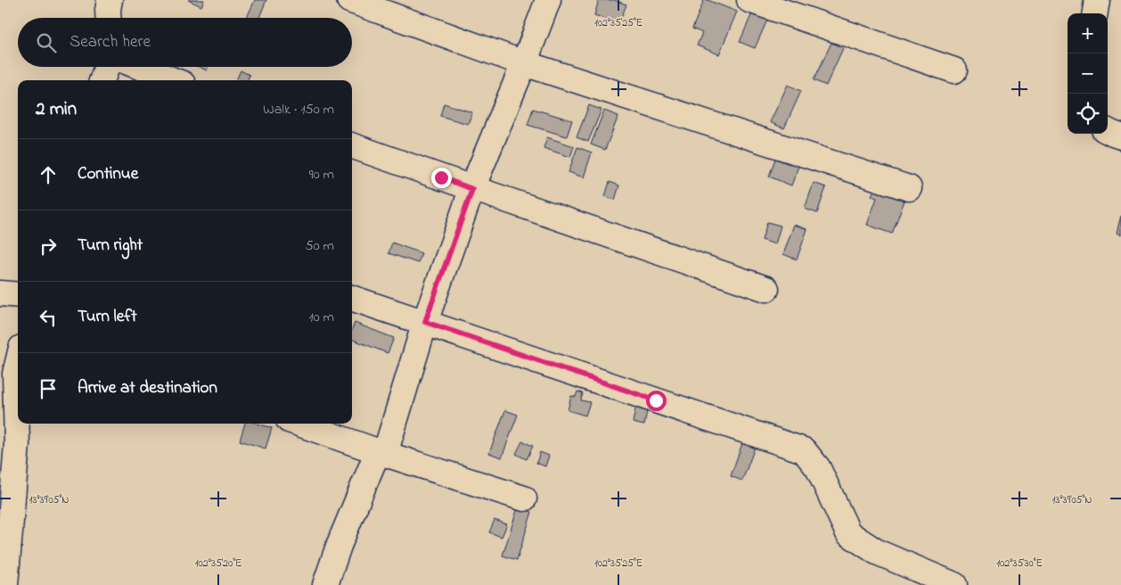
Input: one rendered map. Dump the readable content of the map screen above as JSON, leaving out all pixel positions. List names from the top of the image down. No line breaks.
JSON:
{"page":{"map_buttons":["+","−"],"search":"Search here","heading":["2 min","Walk · 150 m"],"list":[["Continue","90 m"],["Turn right","50 m"],["Turn left","10 m"],"Arrive at destination"]},"coordinates":["102°35'25\"E","13°39'05\"N","102°35'20\"E","102°35'30\"E"]}
